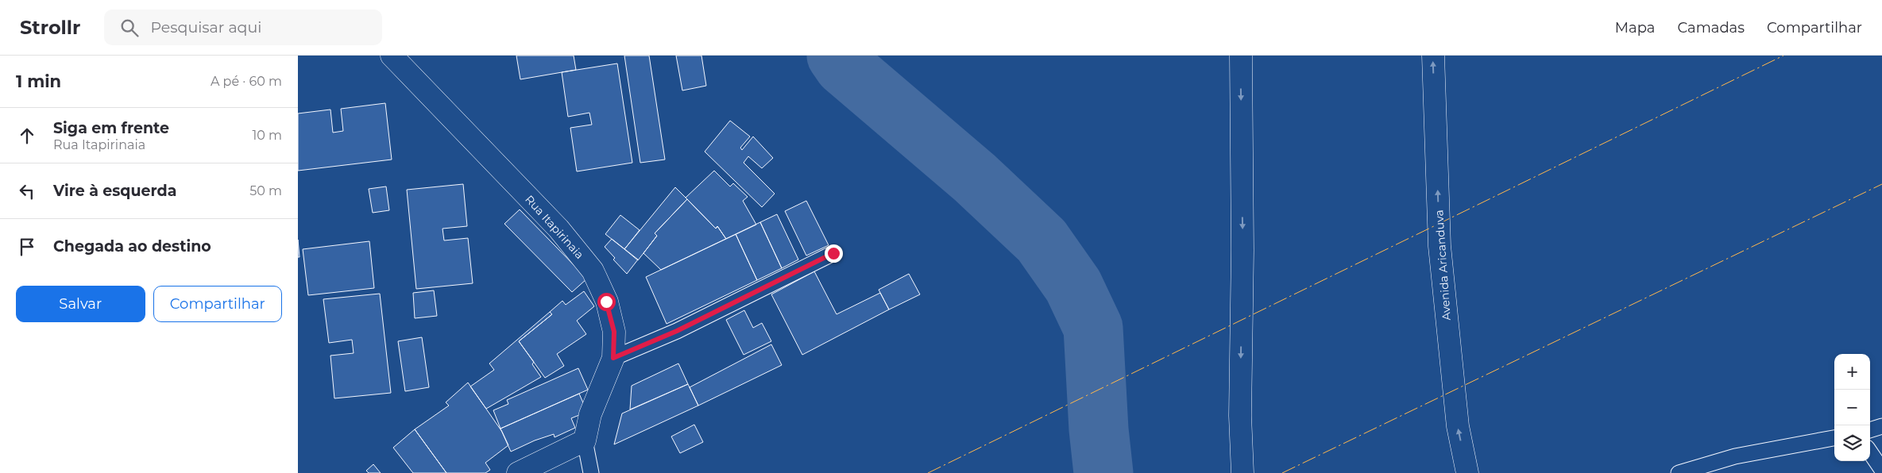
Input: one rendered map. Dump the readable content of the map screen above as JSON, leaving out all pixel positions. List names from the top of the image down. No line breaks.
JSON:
{"streets":{"main road":["Rua Itapirinaia","Avenida Aricanduva"]},"page":{"header":"Strollr","search":"Pesquisar aqui","nav":["Mapa","Camadas","Compartilhar"],"heading":["1 min","A pé · 60 m"],"list":[["Siga em frente","Rua Itapirinaia","10 m"],["Vire à esquerda","50 m"],"Chegada ao destino"],"buttons":["Salvar","Compartilhar"],"map_buttons":["+","−"]}}
